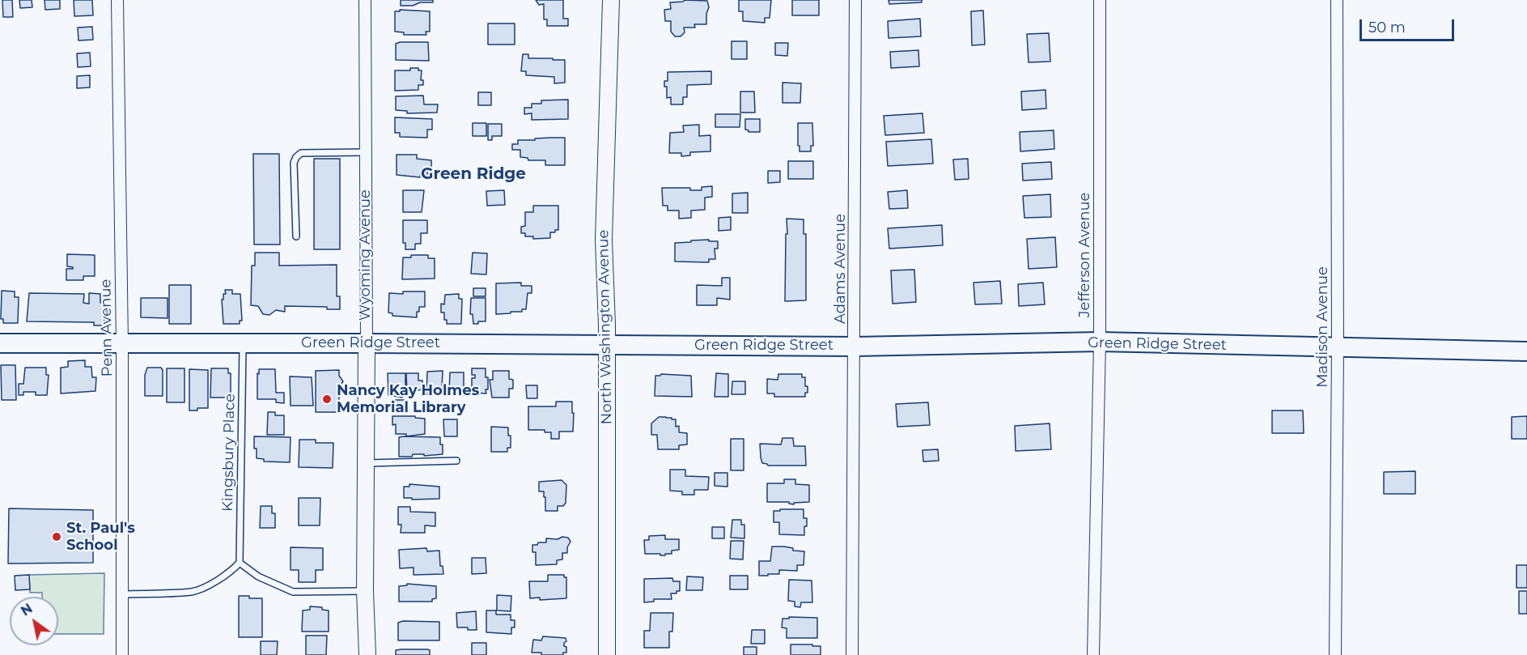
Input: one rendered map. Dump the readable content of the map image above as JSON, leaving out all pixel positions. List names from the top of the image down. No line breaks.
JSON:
{"streets":{"main road":["Green Ridge Street"],"street":["Wyoming Avenue","Jefferson Avenue","Adams Avenue","North Washington Avenue","Madison Avenue","Penn Avenue"],"lane":["Kingsbury Place"]},"crossings":[["Wyoming Avenue","Green Ridge Street"],["Jefferson Avenue","Green Ridge Street"],["Adams Avenue","Green Ridge Street"],["North Washington Avenue","Green Ridge Street"],["Madison Avenue","Green Ridge Street"],["Penn Avenue","Green Ridge Street"],["Green Ridge Street","Kingsbury Place"]],"districts":["Green Ridge"],"places":["Nancy Kay Holmes Memorial Library","St. Paul's School"],"scale_bar":"50 m","north":"top left"}
